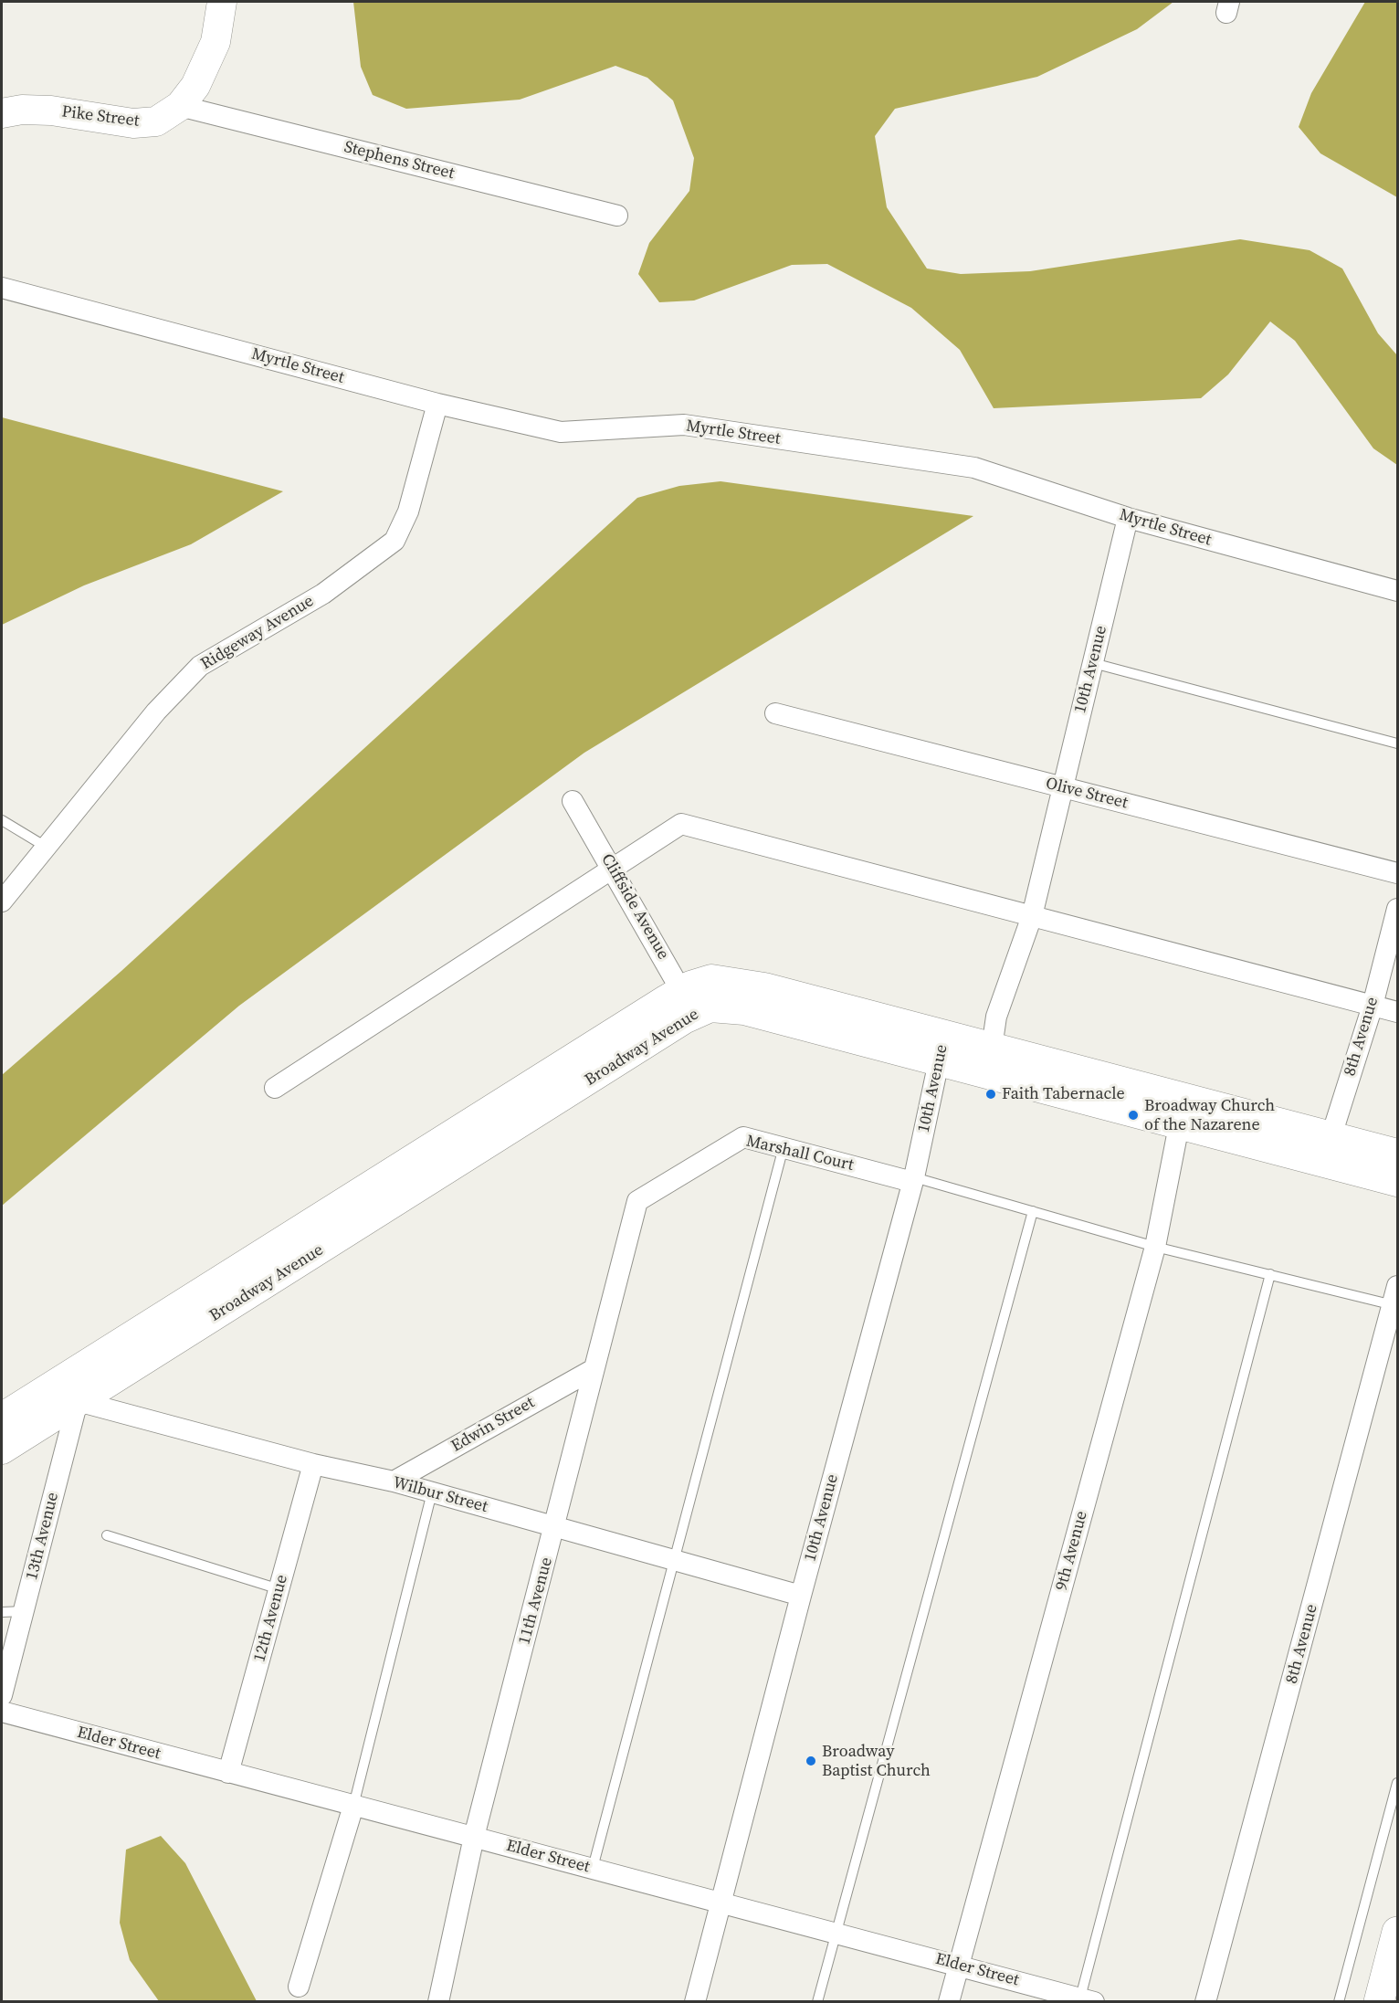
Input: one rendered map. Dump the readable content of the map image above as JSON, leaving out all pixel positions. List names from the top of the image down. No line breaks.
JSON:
{"streets":{"main road":["Pike Street","Broadway Avenue"],"street":["Stephens Street","Myrtle Street","Ridgeway Avenue","10th Avenue","Olive Street","Cliffside Avenue","8th Avenue","Marshall Court","Edwin Street","Wilbur Street","13th Avenue","9th Avenue","11th Avenue","12th Avenue","Elder Street"]},"crossings":[["Pike Street","Stephens Street"],["Myrtle Street","Ridgeway Avenue"],["Myrtle Street","10th Avenue"],["10th Avenue","Olive Street"],["10th Avenue","Broadway Avenue"],["10th Avenue","Marshall Court"],["10th Avenue","Wilbur Street"],["10th Avenue","Elder Street"],["Cliffside Avenue","Broadway Avenue"],["8th Avenue","Broadway Avenue"],["Broadway Avenue","Wilbur Street"],["Broadway Avenue","13th Avenue"],["Broadway Avenue","9th Avenue"],["Marshall Court","11th Avenue"],["Edwin Street","Wilbur Street"],["Edwin Street","11th Avenue"],["Wilbur Street","13th Avenue"],["Wilbur Street","11th Avenue"],["Wilbur Street","12th Avenue"],["9th Avenue","Elder Street"],["11th Avenue","Elder Street"],["12th Avenue","Elder Street"]],"places":["Faith Tabernacle","Broadway Church of the Nazarene","Broadway Baptist Church"]}
